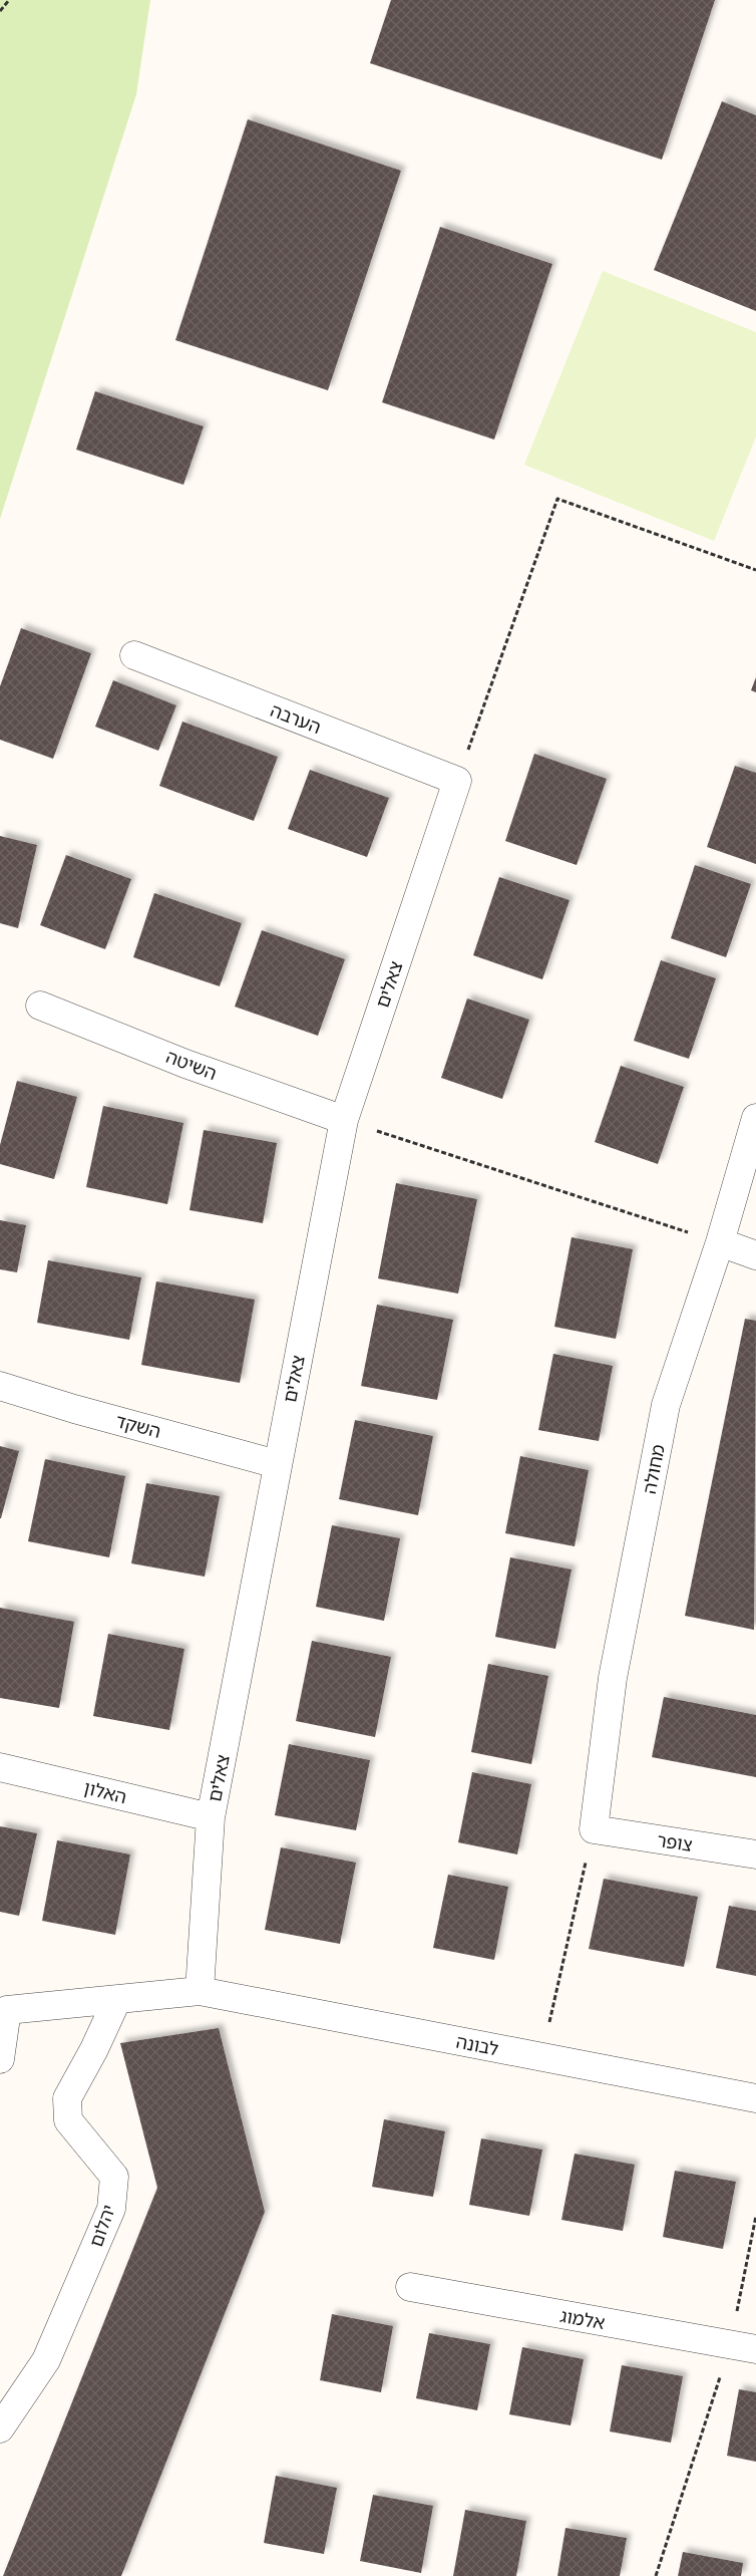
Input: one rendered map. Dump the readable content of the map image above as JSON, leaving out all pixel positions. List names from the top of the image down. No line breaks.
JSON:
{"streets":{"street":["הערבה","צאלים","השיטה","השקד","מחולה","האלון","צופר","לבונה","יהלום","אלמוג"]},"crossings":[["הערבה","צאלים"],["צאלים","השיטה"],["צאלים","השקד"],["צאלים","האלון"],["צאלים","לבונה"],["מחולה","צופר"],["לבונה","יהלום"]]}
